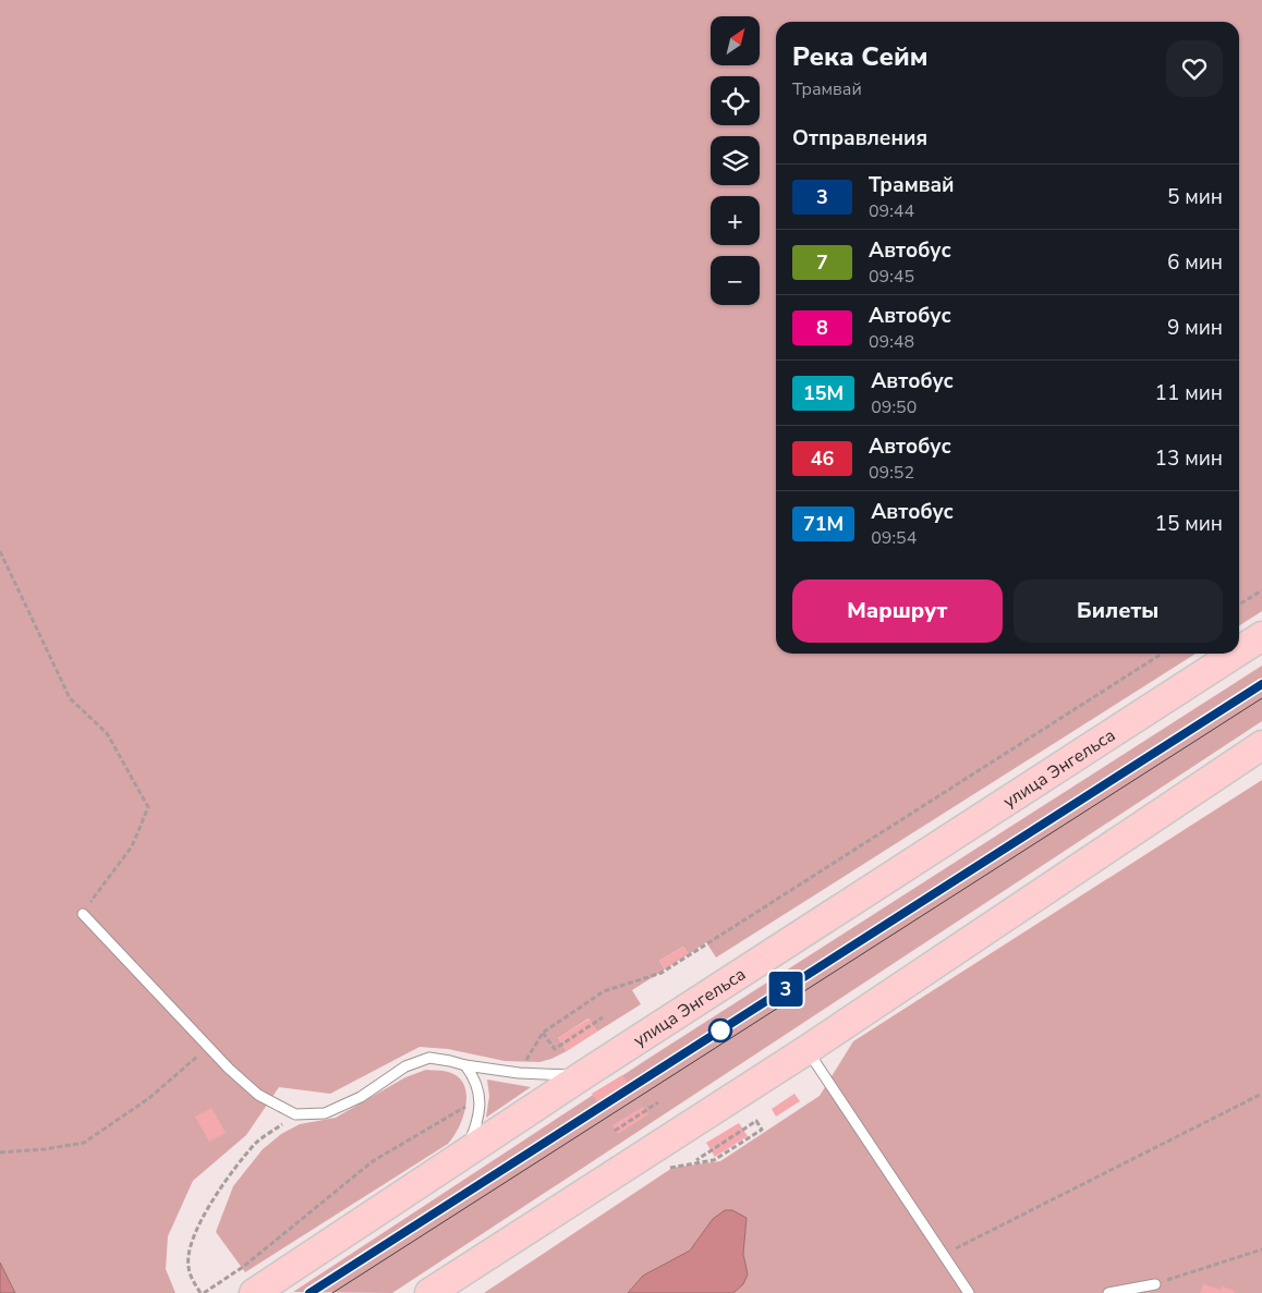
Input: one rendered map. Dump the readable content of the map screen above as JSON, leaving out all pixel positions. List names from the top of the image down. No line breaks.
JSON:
{"streets":{"main road":["улица Энгельса"]},"lines":["tram line 3"],"north":"top right","page":{"on_map":"3","map_buttons":["+","−"],"heading":[["Река Сейм","Трамвай"],"Отправления"],"list":[{"mark":"3","name":"Трамвай","note":"09:44","value":"5 мин"},{"mark":"7","name":"Автобус","note":"09:45","value":"6 мин"},{"mark":"8","name":"Автобус","note":"09:48","value":"9 мин"},{"mark":"15М","name":"Автобус","note":"09:50","value":"11 мин"},{"mark":"46","name":"Автобус","note":"09:52","value":"13 мин"},{"mark":"71М","name":"Автобус","note":"09:54","value":"15 мин"}],"buttons":["Маршрут","Билеты"]}}
